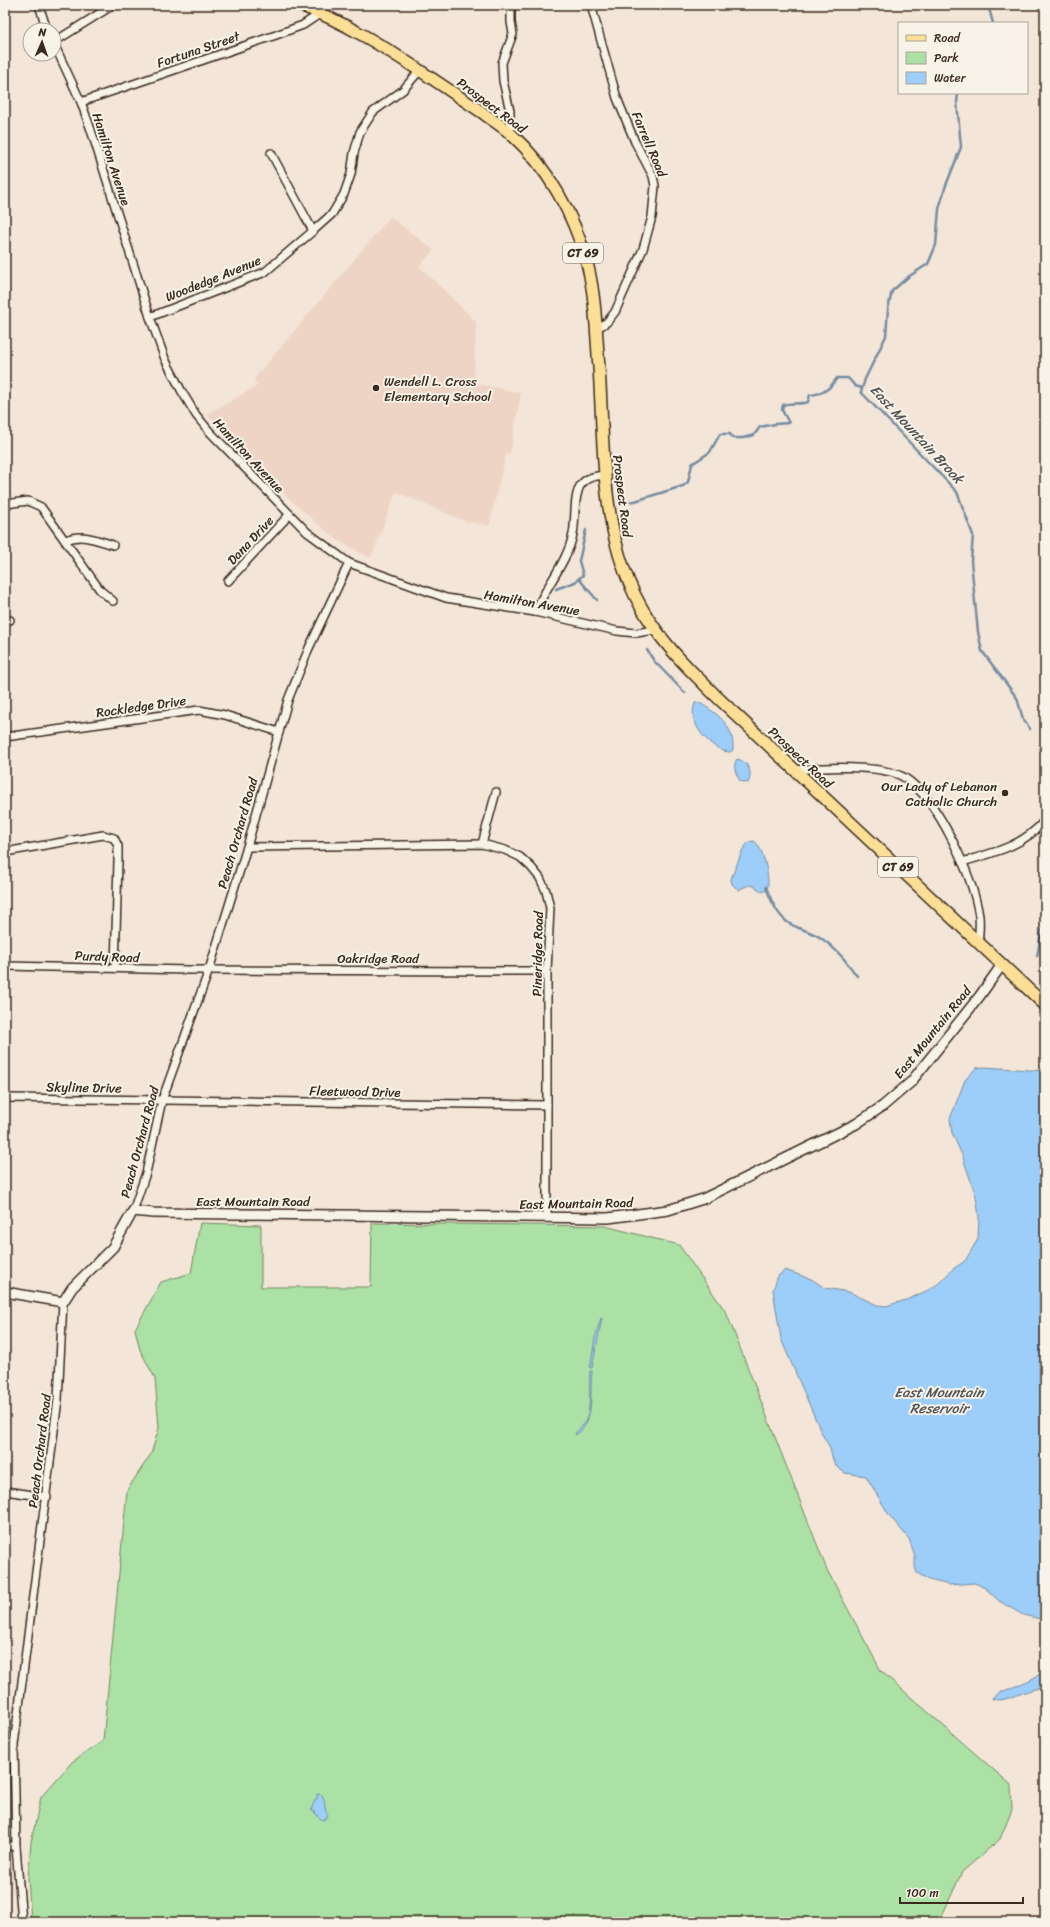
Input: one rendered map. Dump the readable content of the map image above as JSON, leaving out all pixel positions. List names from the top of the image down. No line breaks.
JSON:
{"streets":{"main road":["Prospect Road","CT 69"],"street":["Fortuna Street","Farrell Road","Hamilton Avenue","Woodedge Avenue","Dana Drive","Rockledge Drive","Peach Orchard Road","Pineridge Road","Purdy Road","Oakridge Road","East Mountain Road","Skyline Drive","Fleetwood Drive"]},"crossings":[["Fortuna Street","Prospect Road"],["Fortuna Street","Hamilton Avenue"],["Prospect Road","Farrell Road"],["Prospect Road","Hamilton Avenue"],["Prospect Road","Woodedge Avenue"],["Prospect Road","East Mountain Road"],["Hamilton Avenue","Woodedge Avenue"],["Hamilton Avenue","Dana Drive"],["Hamilton Avenue","Peach Orchard Road"],["Rockledge Drive","Peach Orchard Road"],["Peach Orchard Road","Pineridge Road"],["Peach Orchard Road","Purdy Road"],["Peach Orchard Road","Oakridge Road"],["Peach Orchard Road","East Mountain Road"],["Peach Orchard Road","Skyline Drive"],["Peach Orchard Road","Fleetwood Drive"],["Pineridge Road","Oakridge Road"],["Pineridge Road","East Mountain Road"],["Pineridge Road","Fleetwood Drive"],["Purdy Road","Oakridge Road"],["Skyline Drive","Fleetwood Drive"]],"water":["East Mountain Brook","East Mountain Reservoir"],"places":["Wendell L. Cross Elementary School","Our Lady of Lebanon Catholic Church"],"legend":["Road","Park","Water"],"scale_bar":"100 m","north":"top"}
